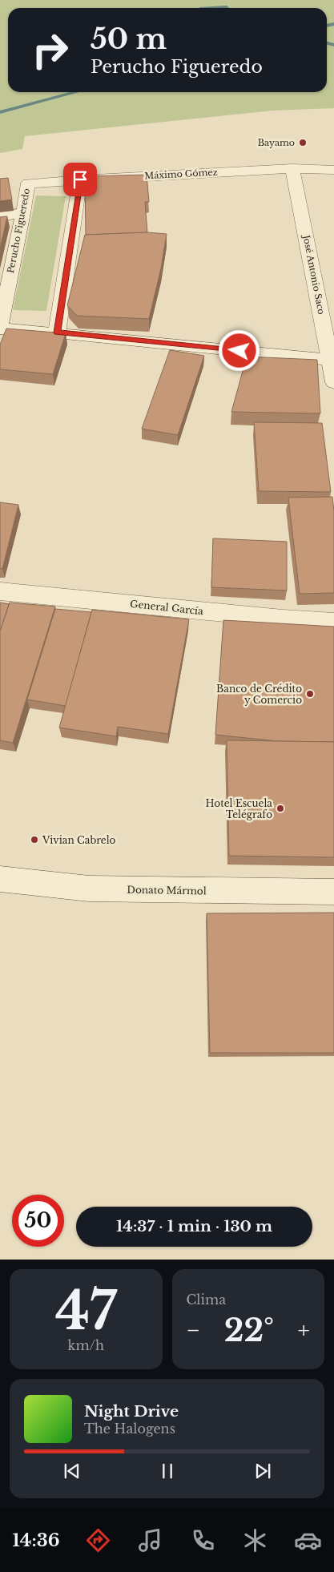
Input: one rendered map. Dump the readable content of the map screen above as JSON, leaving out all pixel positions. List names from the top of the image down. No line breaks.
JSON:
{"streets":{"street":["Máximo Gómez","Perucho Figueredo","José Antonio Saco","General García","Donato Mármol"]},"crossings":[["Máximo Gómez","Perucho Figueredo"],["Máximo Gómez","José Antonio Saco"]],"places":["Bayamo","Banco de Crédito y Comercio","Hotel Escuela Telégrafo","Vivian Cabrelo"],"page":{"turn":["50 m","Perucho Figueredo"],"limit":"50","trip":"14:37 · 1 min · 130 m","tile":[["47","km/h"],"Clima"],"heat":["−","22°","+"],"song":["Night Drive","The Halogens"],"tabs":"14:36"}}
